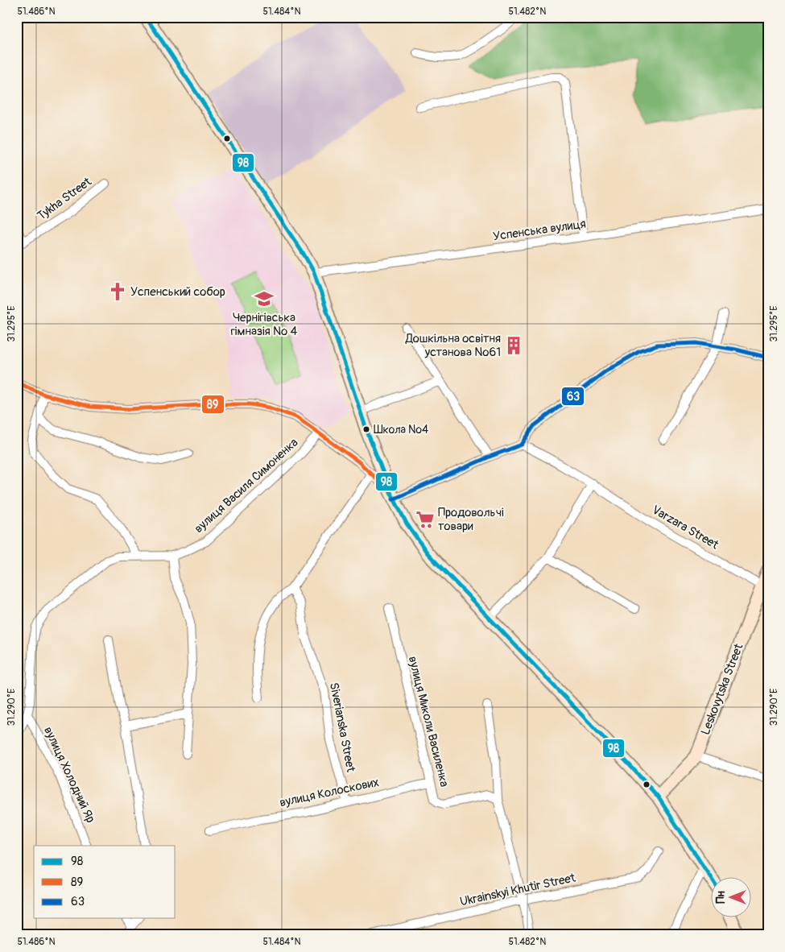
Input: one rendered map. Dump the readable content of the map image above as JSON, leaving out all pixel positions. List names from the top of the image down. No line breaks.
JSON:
{"streets":{"main road":["Leskovytska Street"],"street":["Tykha Street","Успенська вулиця","вулиця Василя Симоненка","Varzara Street","вулиця Миколи Василенка","Siverianska Street","вулиця Холодний Яр","вулиця Колоскових","Ukrainskyi Khutir Street"]},"crossings":[["вулиця Василя Симоненка","вулиця Холодний Яр"],["Varzara Street","Leskovytska Street"],["вулиця Миколи Василенка","вулиця Колоскових"],["Siverianska Street","вулиця Колоскових"]],"places":{"church":["Успенський собор"],"school or university":["Чернігівська гімназія № 4"],"building":["Дошкільна освітня установа №61"],"other":["Школа №4"],"supermarket":["Продовольчі товари"]},"lines":["transit line 98","transit line 63","transit line 89"],"legend":["98","89","63"],"north":"left","coordinates":["51.486°N","51.484°N","51.482°N","31.295°E","31.290°E"]}
